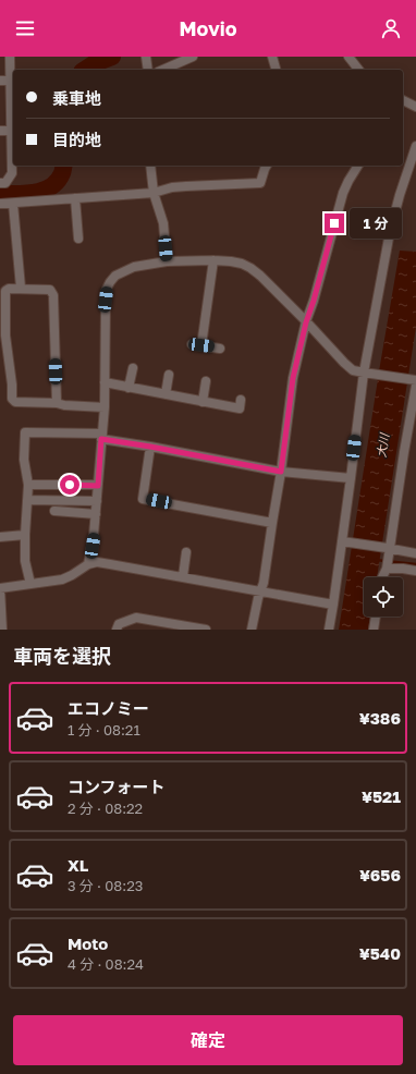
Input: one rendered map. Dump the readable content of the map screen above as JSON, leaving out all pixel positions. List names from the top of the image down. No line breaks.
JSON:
{"water":["大川"],"page":{"header":"Movio","banner":["乗車地","目的地"],"bubble":"1 分","heading":"車両を選択","list":[{"name":"エコノミー","note":"1 分 · 08:21","value":"¥386"},{"name":"コンフォート","note":"2 分 · 08:22","value":"¥521"},{"name":"XL","note":"3 分 · 08:23","value":"¥656"},{"name":"Moto","note":"4 分 · 08:24","value":"¥540"}],"buttons":"確定"}}
